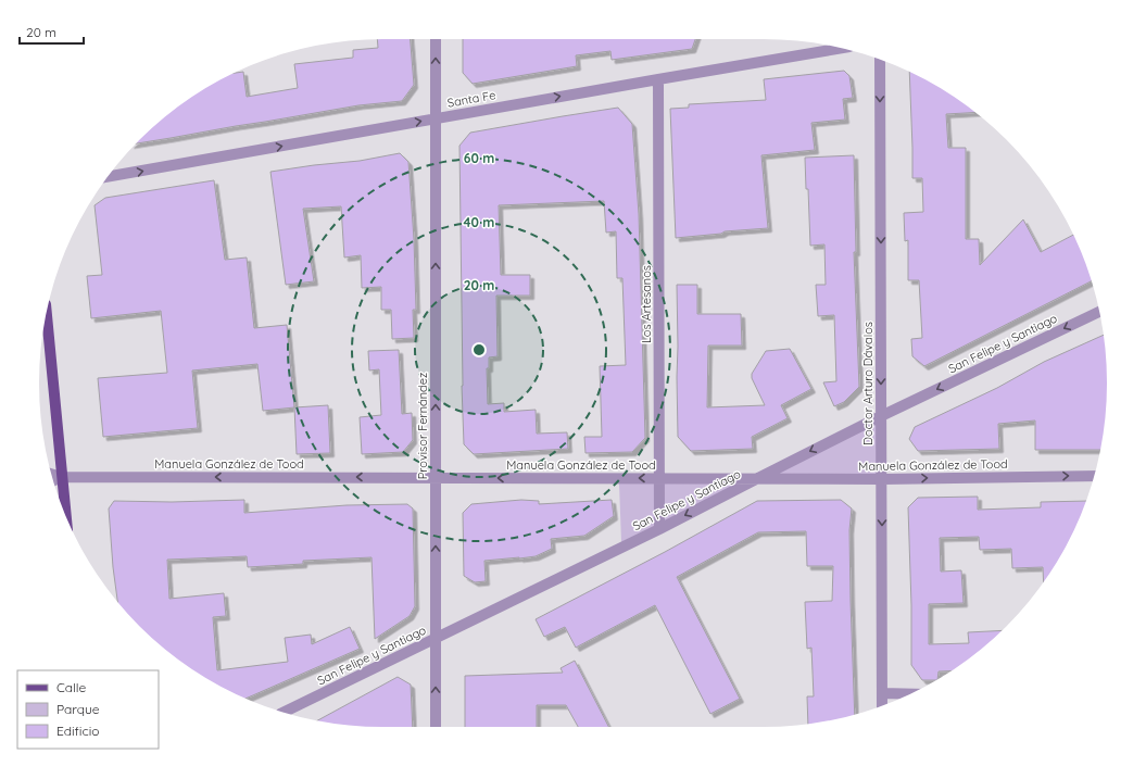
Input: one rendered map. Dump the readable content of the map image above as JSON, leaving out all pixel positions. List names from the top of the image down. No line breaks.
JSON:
{"streets":{"street":["Santa Fe","Los Artesanos","San Felipe y Santiago","Doctor Arturo Dávalos","Provisor Fernández","Manuela González de Tood"]},"crossings":[["Santa Fe","Los Artesanos"],["Santa Fe","Provisor Fernández"],["Los Artesanos","San Felipe y Santiago"],["Los Artesanos","Manuela González de Tood"],["San Felipe y Santiago","Doctor Arturo Dávalos"],["San Felipe y Santiago","Provisor Fernández"],["San Felipe y Santiago","Manuela González de Tood"],["Doctor Arturo Dávalos","Manuela González de Tood"],["Provisor Fernández","Manuela González de Tood"]],"one_way":["Santa Fe","San Felipe y Santiago","Doctor Arturo Dávalos","Provisor Fernández"],"legend":["Calle","Parque","Edificio"],"scale_bar":"20 m","rings":["60 m","40 m","20 m"]}
